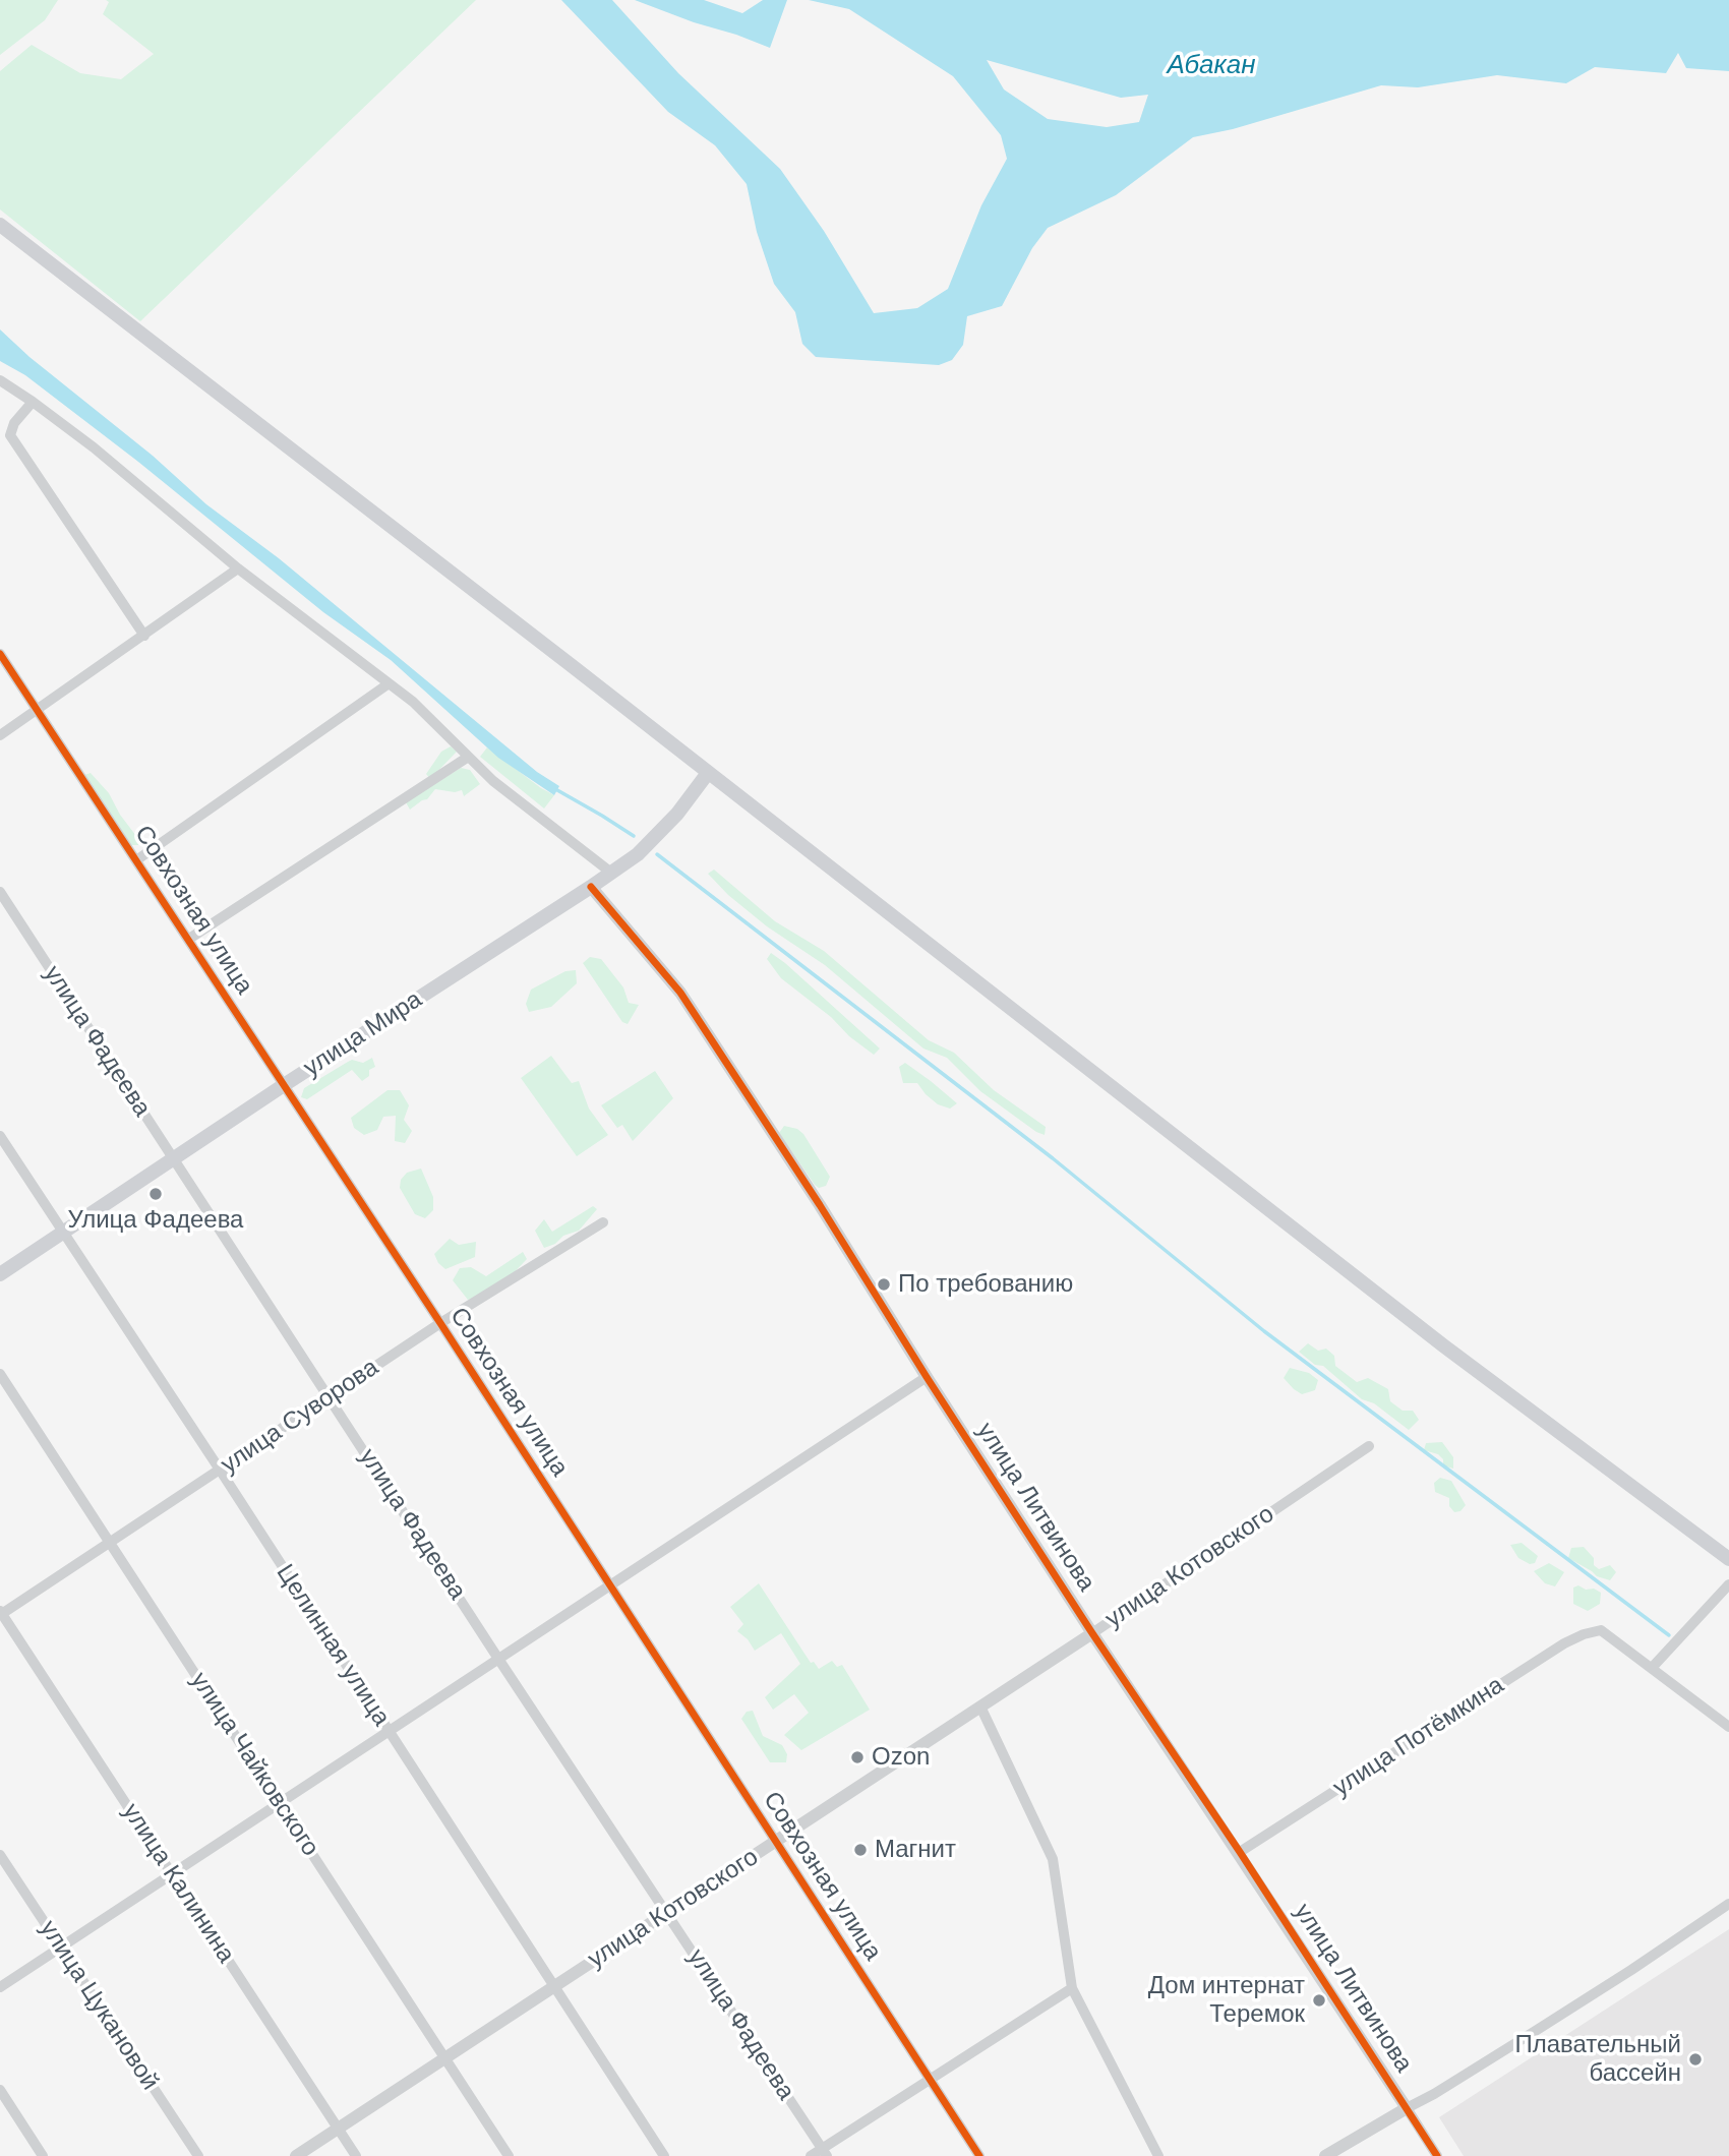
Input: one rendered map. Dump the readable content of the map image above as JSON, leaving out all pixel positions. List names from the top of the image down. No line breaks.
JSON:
{"streets":{"main road":["улица Мира"],"street":["Совхозная улица","улица Фадеева","улица Суворова","улица Литвинова","улица Котовского","Целинная улица","улица Потёмкина","улица Чайковского","улица Калинина","улица Цукановой"]},"crossings":[["Совхозная улица","улица Мира"],["Совхозная улица","улица Суворова"],["Совхозная улица","улица Котовского"],["улица Мира","улица Фадеева"],["улица Мира","улица Литвинова"],["улица Мира","Целинная улица"],["улица Фадеева","улица Суворова"],["улица Фадеева","улица Котовского"],["улица Суворова","Целинная улица"],["улица Суворова","улица Чайковского"],["улица Суворова","улица Калинина"],["улица Литвинова","улица Котовского"],["улица Литвинова","улица Потёмкина"],["улица Котовского","Целинная улица"],["улица Котовского","улица Чайковского"],["улица Котовского","улица Калинина"]],"water":["Абакан"],"places":["Улица Фадеева","По требованию","Ozon","Магнит","Дом интернат Теремок","Плавательный бассейн"]}
